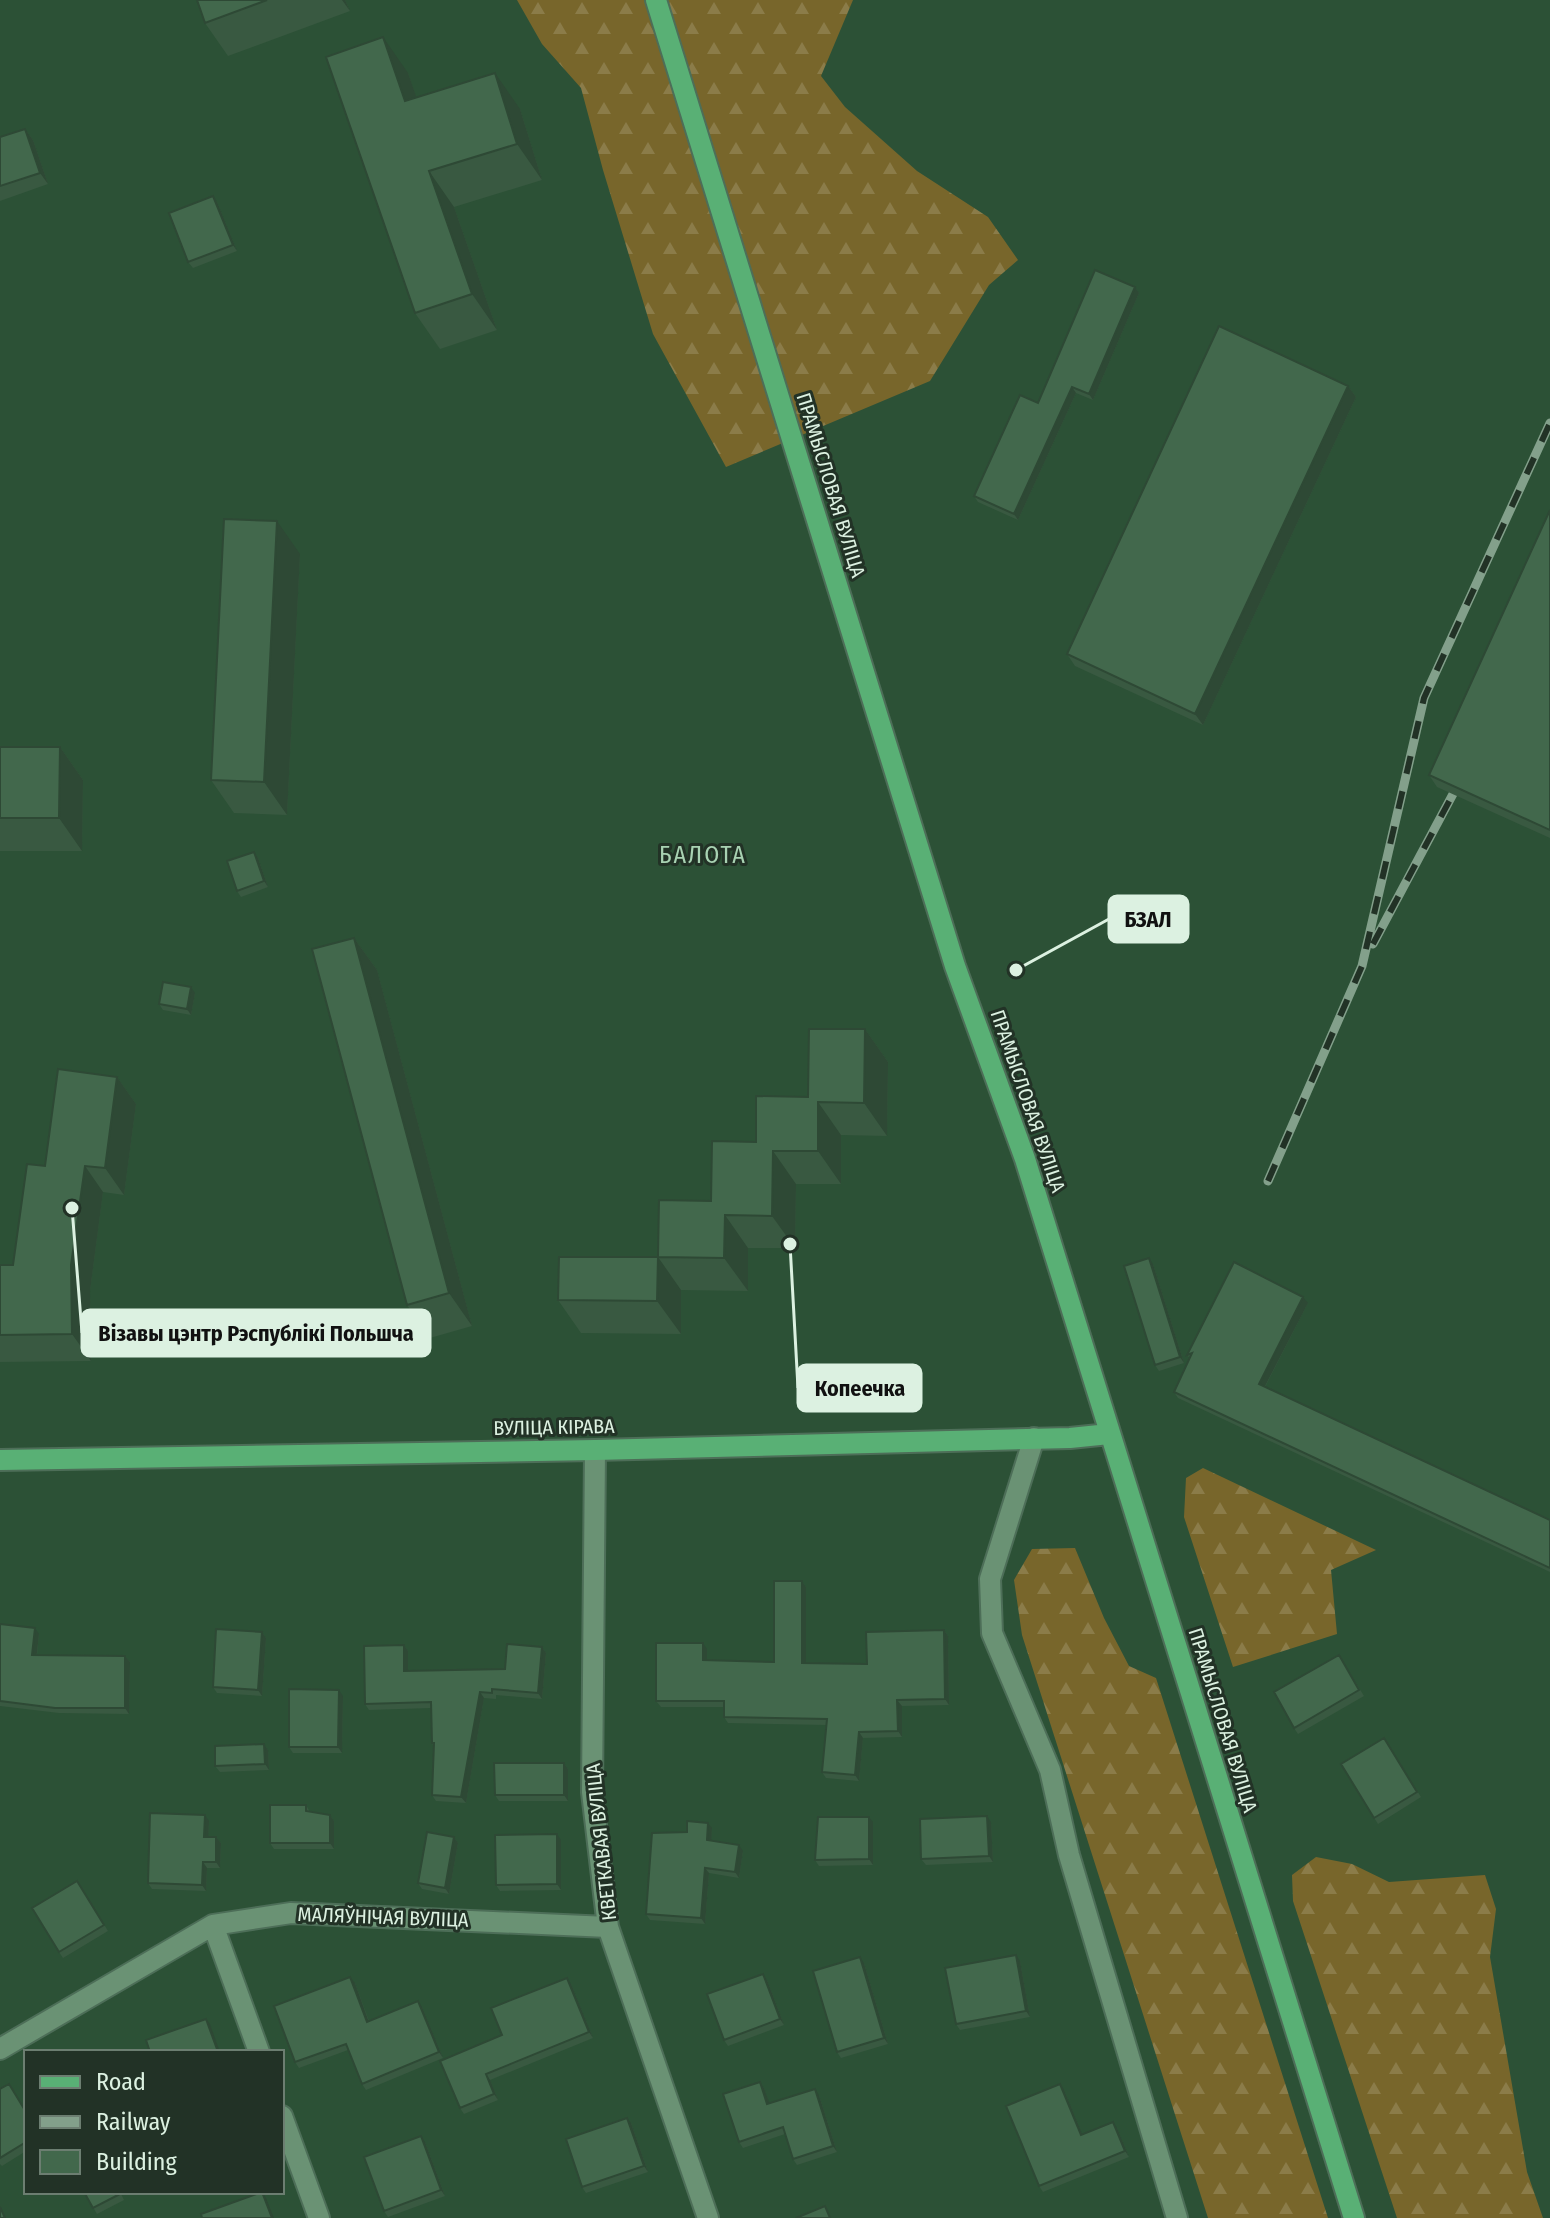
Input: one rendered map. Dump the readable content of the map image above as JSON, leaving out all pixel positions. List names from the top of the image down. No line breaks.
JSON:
{"streets":{"main road":["ПРАМЫСЛОВАЯ ВУЛІЦА","ВУЛІЦА КІРАВА"],"street":["КВЕТКАВАЯ ВУЛІЦА","МАЛЯЎНІЧАЯ ВУЛІЦА"]},"crossings":[["ПРАМЫСЛОВАЯ ВУЛІЦА","ВУЛІЦА КІРАВА"],["ВУЛІЦА КІРАВА","КВЕТКАВАЯ ВУЛІЦА"],["КВЕТКАВАЯ ВУЛІЦА","МАЛЯЎНІЧАЯ ВУЛІЦА"]],"districts":["БАЛОТА"],"places":["БЗАЛ","Візавы цэнтр Рэспублікі Польшча","Копеечка"],"legend":["Road","Railway","Building"]}
